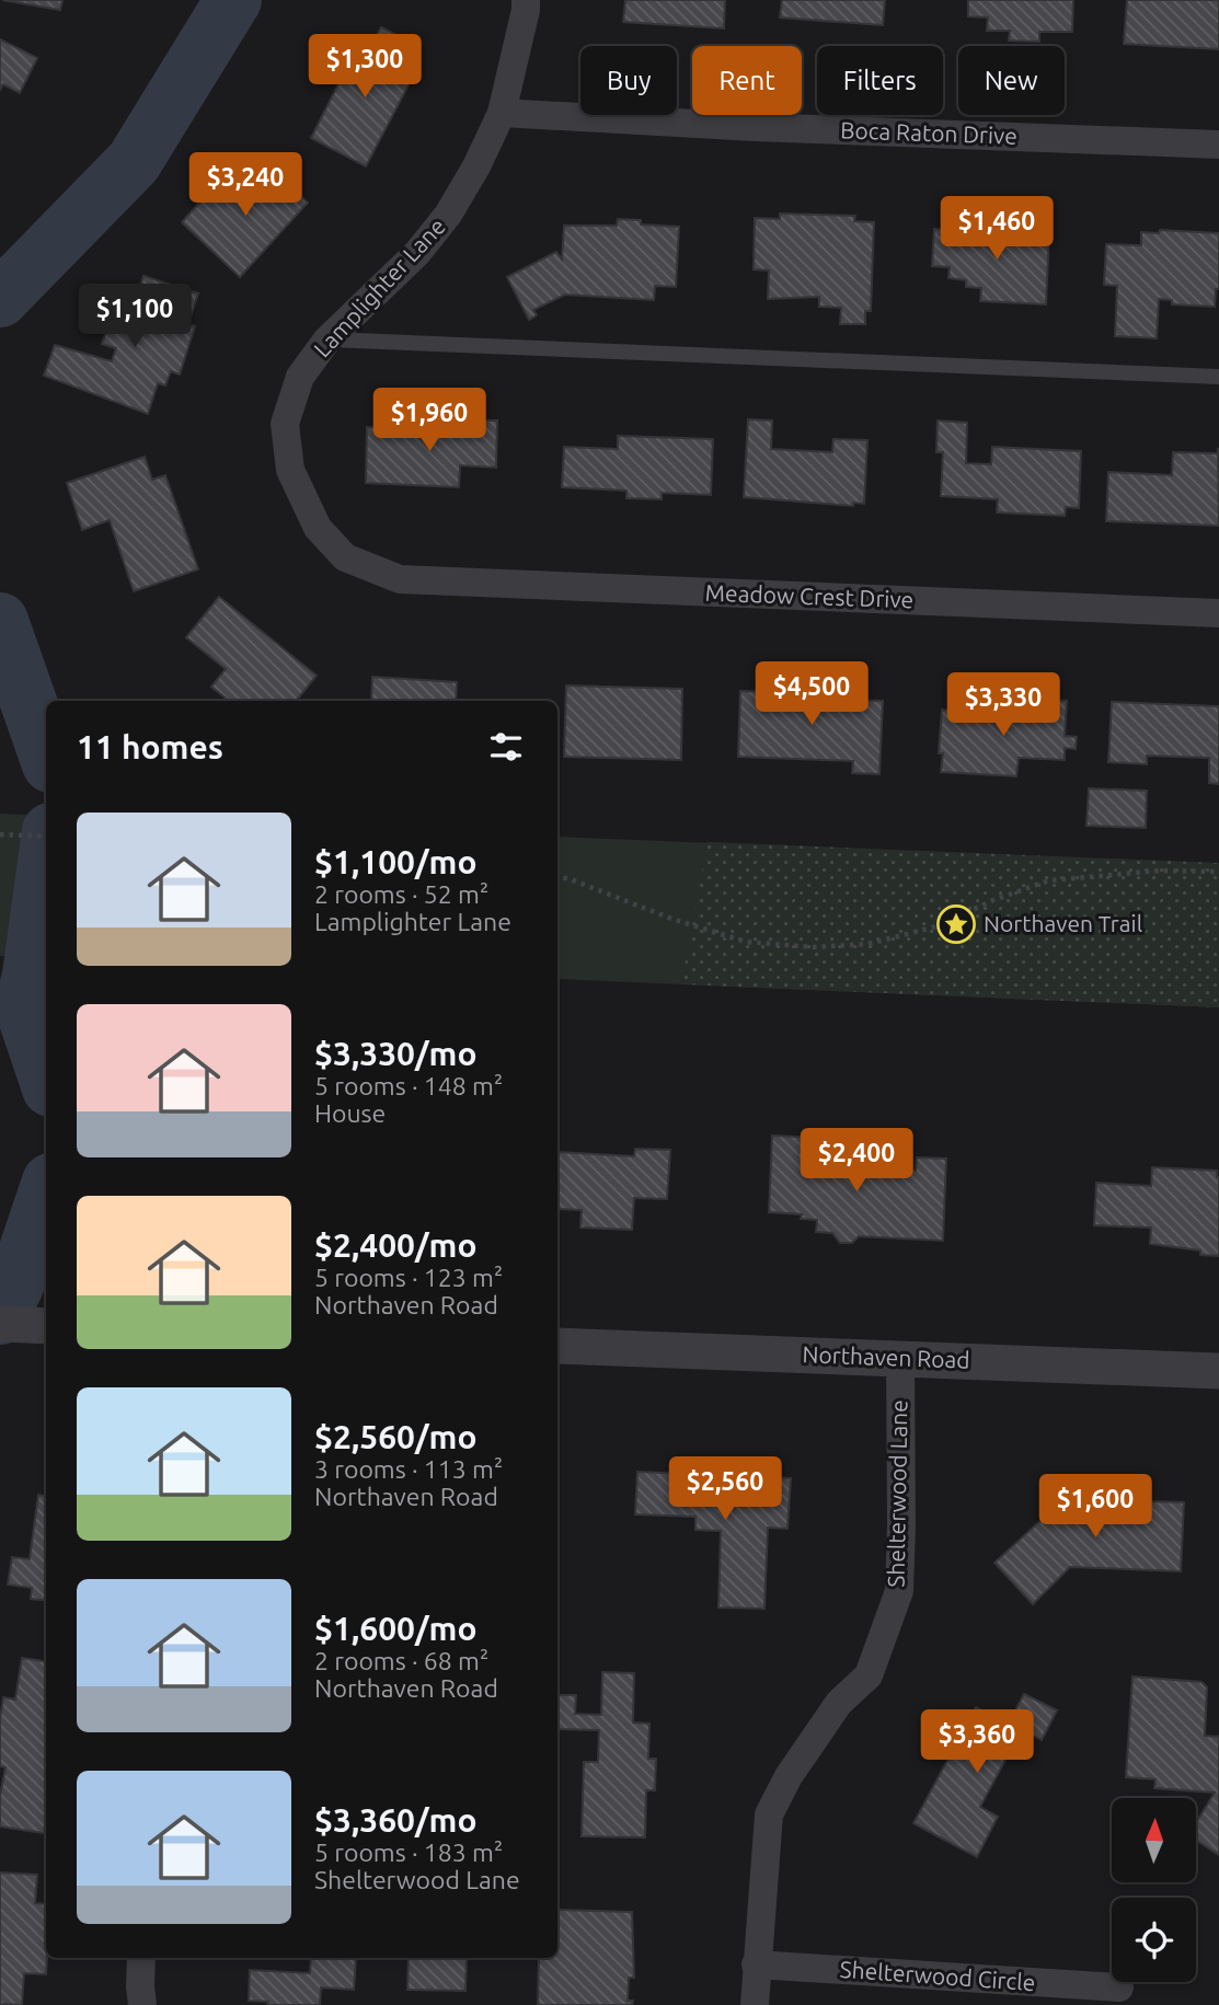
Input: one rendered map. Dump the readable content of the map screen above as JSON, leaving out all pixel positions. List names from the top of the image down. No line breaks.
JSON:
{"streets":{"street":["Boca Raton Drive","Lamplighter Lane","Meadow Crest Drive","Northaven Road","Shelterwood Lane","Shelterwood Circle"]},"crossings":[["Boca Raton Drive","Lamplighter Lane"],["Lamplighter Lane","Meadow Crest Drive"],["Northaven Road","Shelterwood Lane"],["Shelterwood Lane","Shelterwood Circle"]],"places":{"place":["Northaven Trail"]},"north":"top","page":{"price":["$1,300","$3,240","$1,460","$1,100","$1,960","$4,500","$3,330","$2,400","$2,560","$1,600","$3,360"],"chip":["Buy","Rent","Filters","New"],"heading":"11 homes","list":[{"name":"$1,100/mo","note":"2 rooms · 52 m² · Lamplighter Lane"},{"name":"$3,330/mo","note":"5 rooms · 148 m² · House"},{"name":"$2,400/mo","note":"5 rooms · 123 m² · Northaven Road"},{"name":"$2,560/mo","note":"3 rooms · 113 m² · Northaven Road"},{"name":"$1,600/mo","note":"2 rooms · 68 m² · Northaven Road"},{"name":"$3,360/mo","note":"5 rooms · 183 m² · Shelterwood Lane"}]}}
